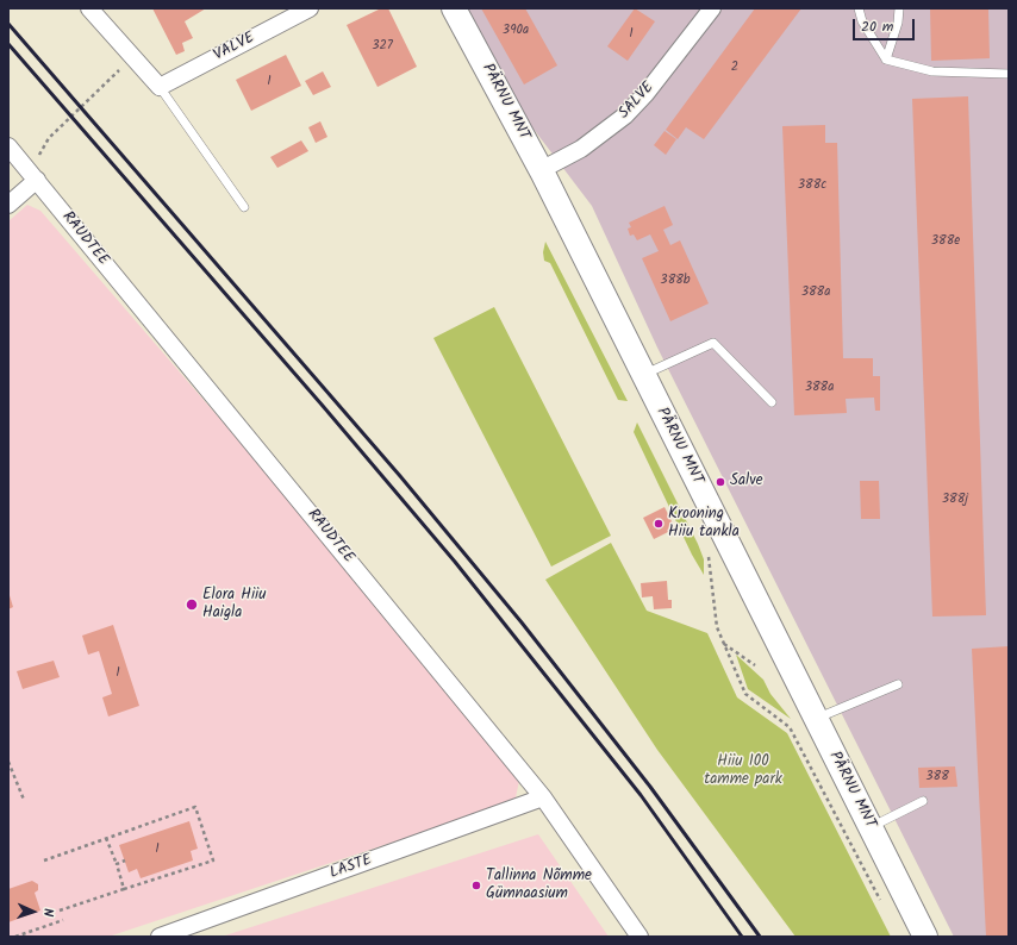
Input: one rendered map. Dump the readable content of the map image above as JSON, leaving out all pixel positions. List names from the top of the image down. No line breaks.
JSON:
{"streets":{"main road":["PÄRNU MNT"],"street":["VALVE","SALVE","RAUDTEE","LASTE"]},"crossings":[["SALVE","PÄRNU MNT"],["RAUDTEE","LASTE"]],"parks":["Hiiu 100 tamme park"],"places":["Salve","Krooning Hiiu tankla","Elora Hiiu Haigla","Tallinna Nõmme Gümnaasium"],"house_numbers":["390a","1","327","2","1","388c","388e","388b","388a","388a","388j","1","388","1"],"scale_bar":"20 m","north":"right"}
